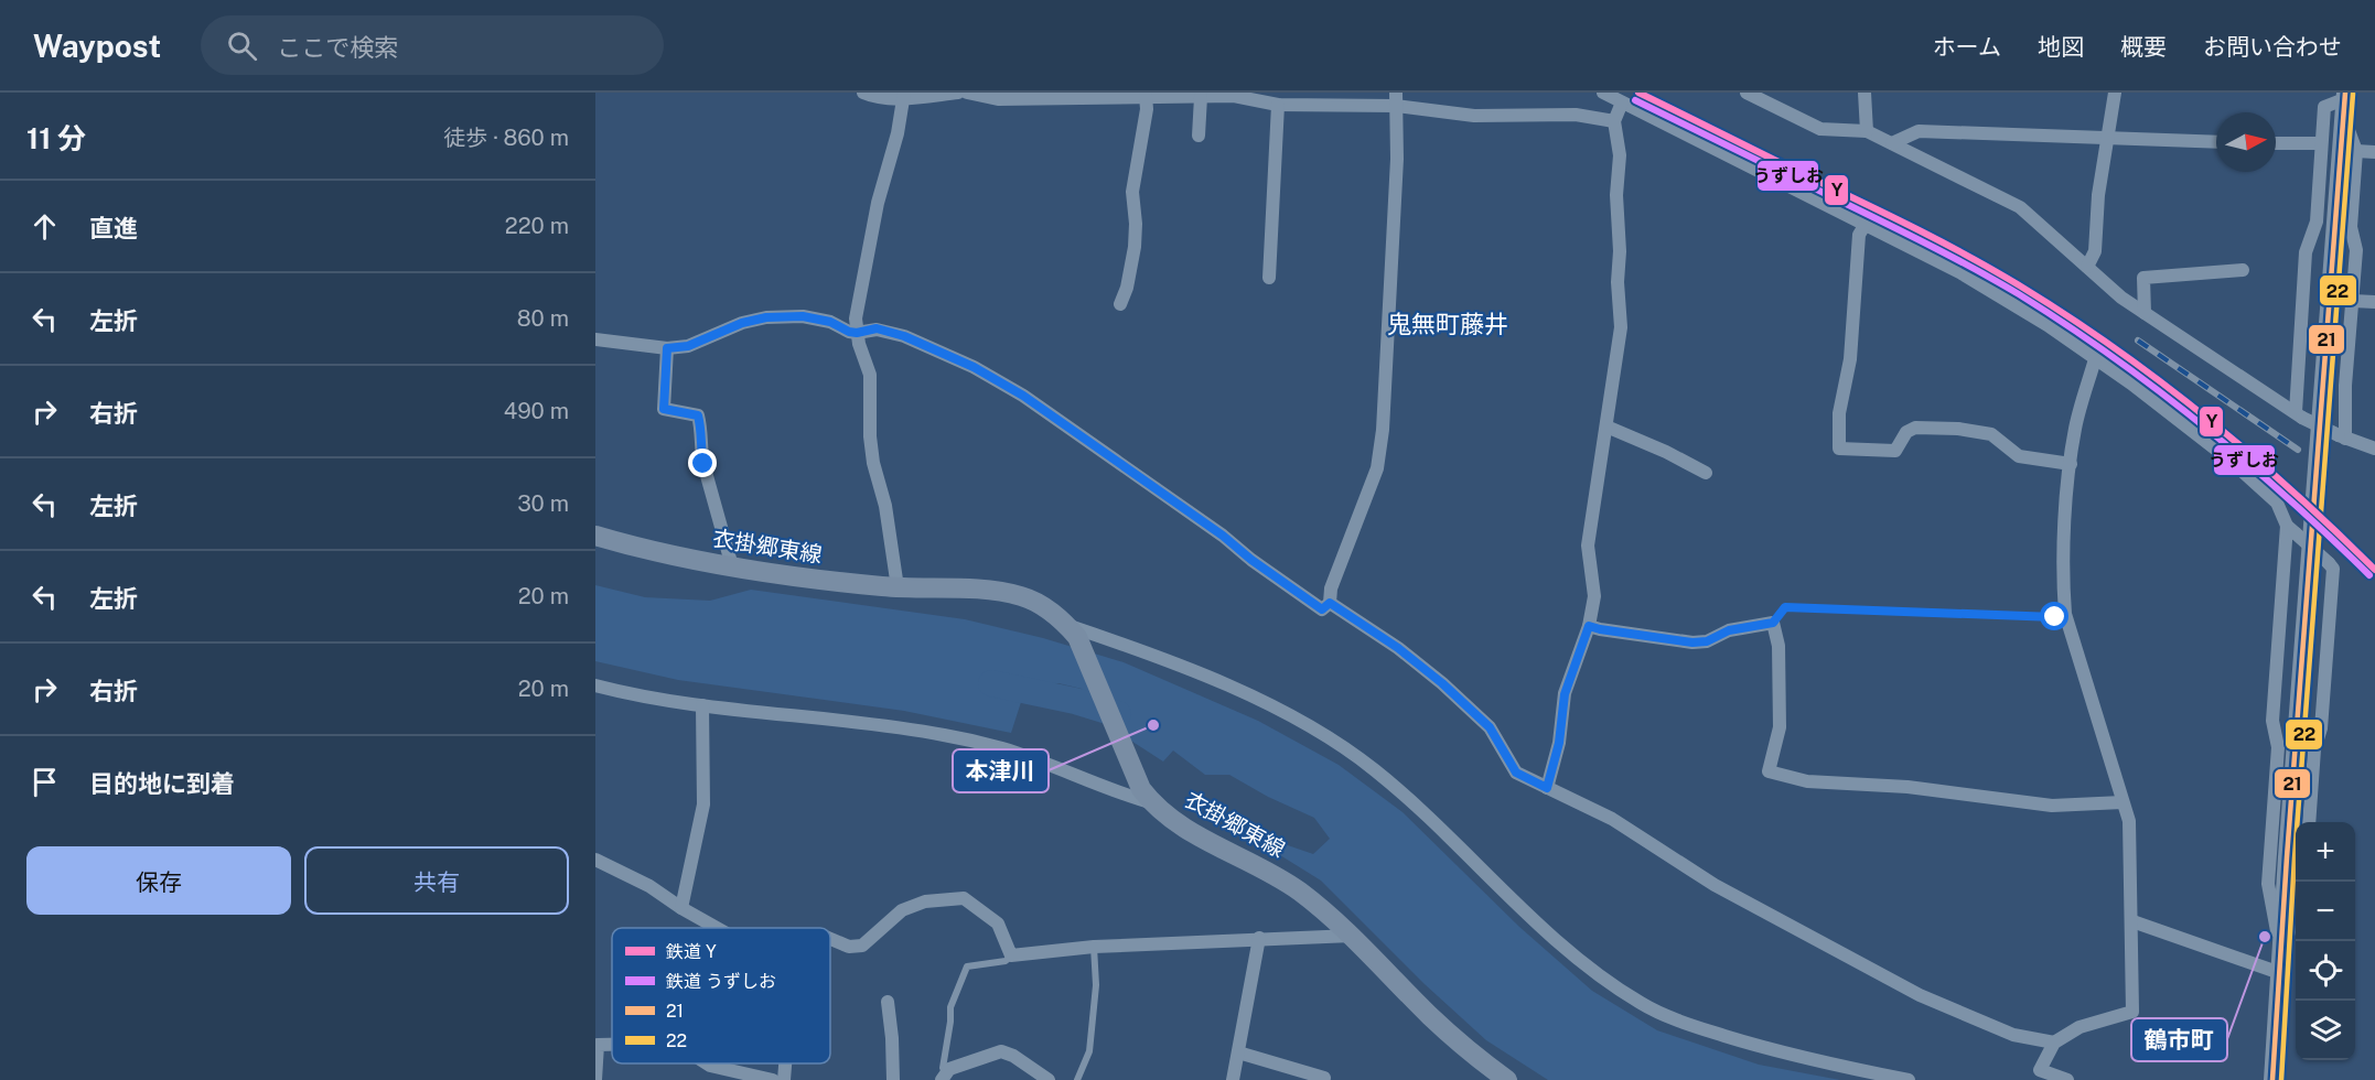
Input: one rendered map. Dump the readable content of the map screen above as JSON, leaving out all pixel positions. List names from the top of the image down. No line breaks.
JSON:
{"streets":{"main road":["衣掛郷東線"]},"districts":["鬼無町藤井"],"places":["本津川","鶴市町"],"lines":["rail line Y","transit line 21","transit line 22","rail line うずしお"],"legend":["鉄道 Y","鉄道 うずしお","21","22"],"north":"right","page":{"header":"Waypost","search":"ここで検索","nav":["ホーム","地図","概要","お問い合わせ"],"heading":["11 分","徒歩 · 860 m"],"list":[["直進","220 m"],["左折","80 m"],["右折","490 m"],["左折","30 m"],["左折","20 m"],["右折","20 m"],"目的地に到着"],"map_buttons":["+","−"],"buttons":["保存","共有"]}}
